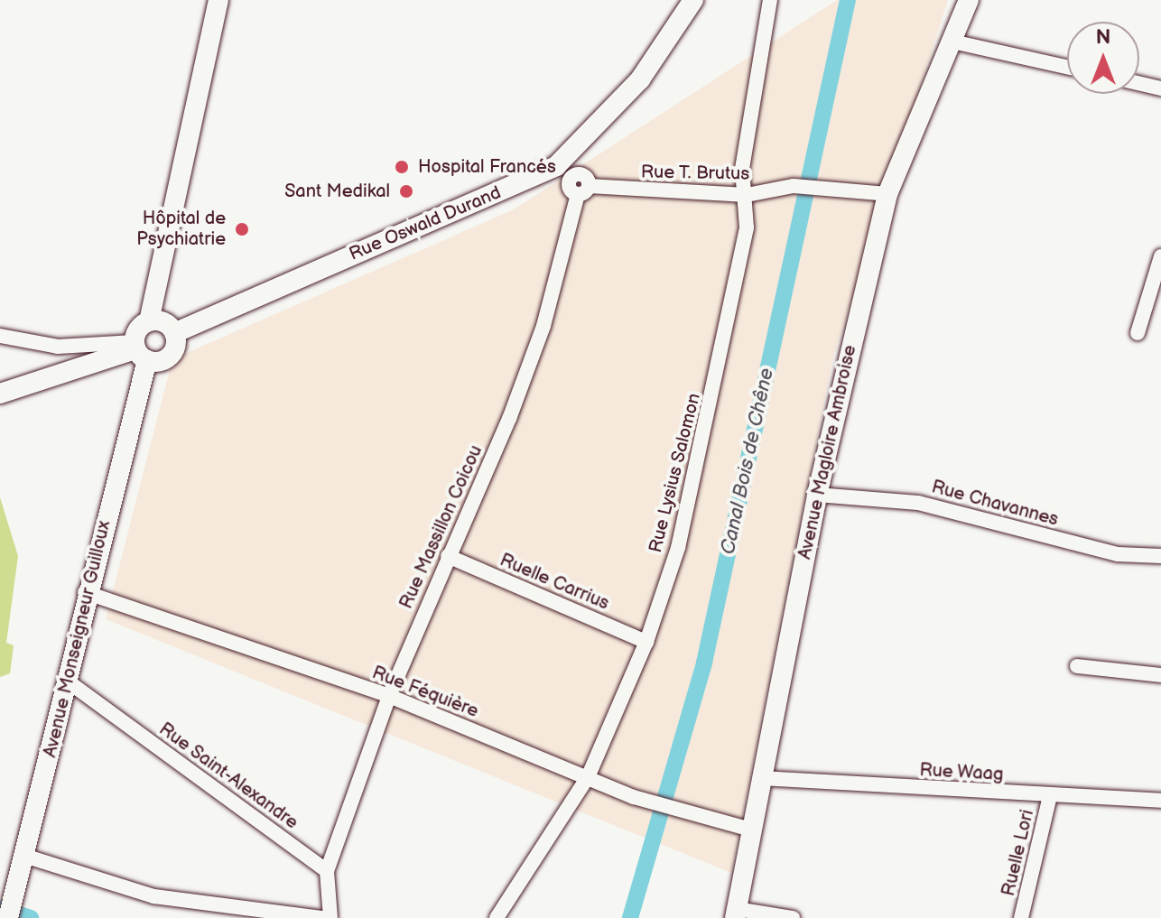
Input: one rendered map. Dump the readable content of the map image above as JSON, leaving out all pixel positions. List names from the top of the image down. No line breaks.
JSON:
{"streets":{"street":["Rue T. Brutus","Rue Oswald Durand","Avenue Magloire Ambroise","Rue Lysius Salomon","Rue Chavannes","Rue Massillon Coicou","Ruelle Carrius","Avenue Monseigneur Guilloux","Rue Féquière","Rue Waag","Rue Saint-Alexandre","Ruelle Lori"]},"crossings":[["Rue T. Brutus","Avenue Magloire Ambroise"],["Rue T. Brutus","Rue Lysius Salomon"],["Rue T. Brutus","Rue Massillon Coicou"],["Avenue Magloire Ambroise","Rue Chavannes"],["Avenue Magloire Ambroise","Rue Féquière"],["Avenue Magloire Ambroise","Rue Waag"],["Rue Lysius Salomon","Ruelle Carrius"],["Rue Lysius Salomon","Rue Féquière"],["Rue Massillon Coicou","Ruelle Carrius"],["Rue Massillon Coicou","Rue Féquière"],["Rue Massillon Coicou","Rue Saint-Alexandre"],["Avenue Monseigneur Guilloux","Rue Féquière"],["Avenue Monseigneur Guilloux","Rue Saint-Alexandre"],["Rue Waag","Ruelle Lori"]],"water":["Canal Bois de Chêne"],"places":["Hospital Francés","Sant Medikal","Hôpital de Psychiatrie"],"north":"top"}
